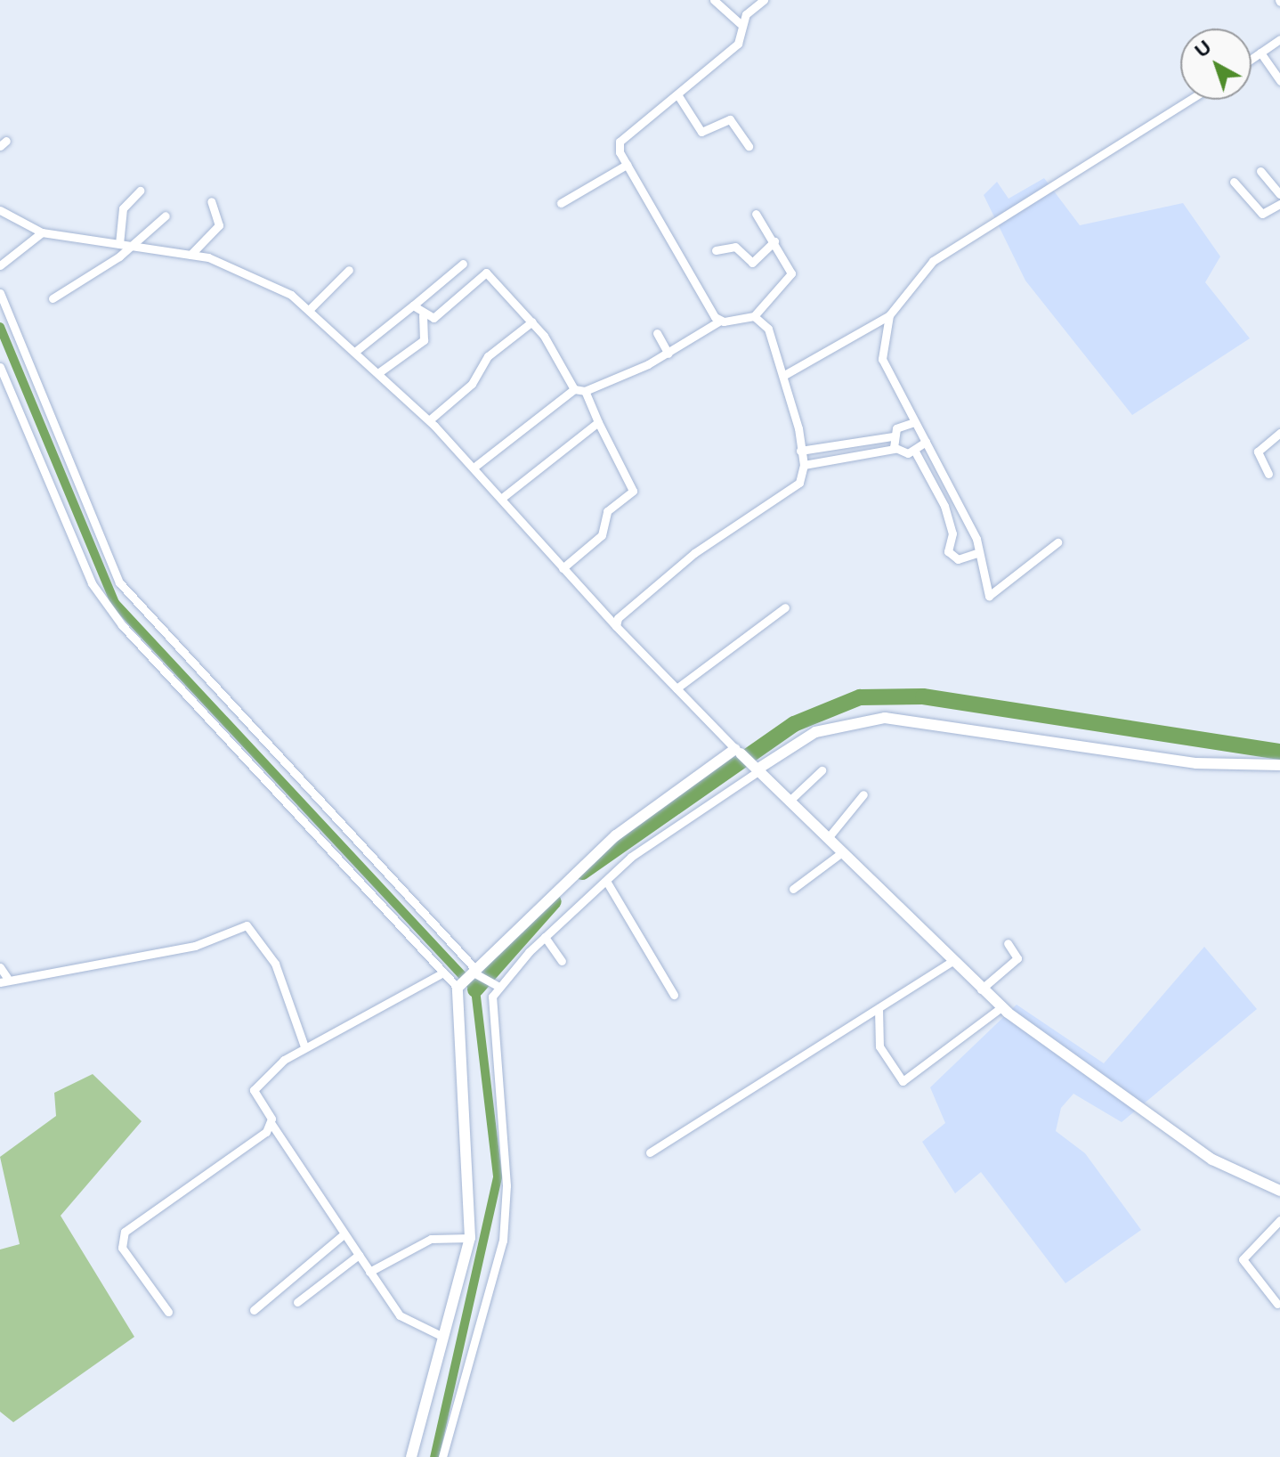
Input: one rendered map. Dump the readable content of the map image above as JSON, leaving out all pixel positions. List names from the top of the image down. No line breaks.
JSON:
{"north":"top left"}
